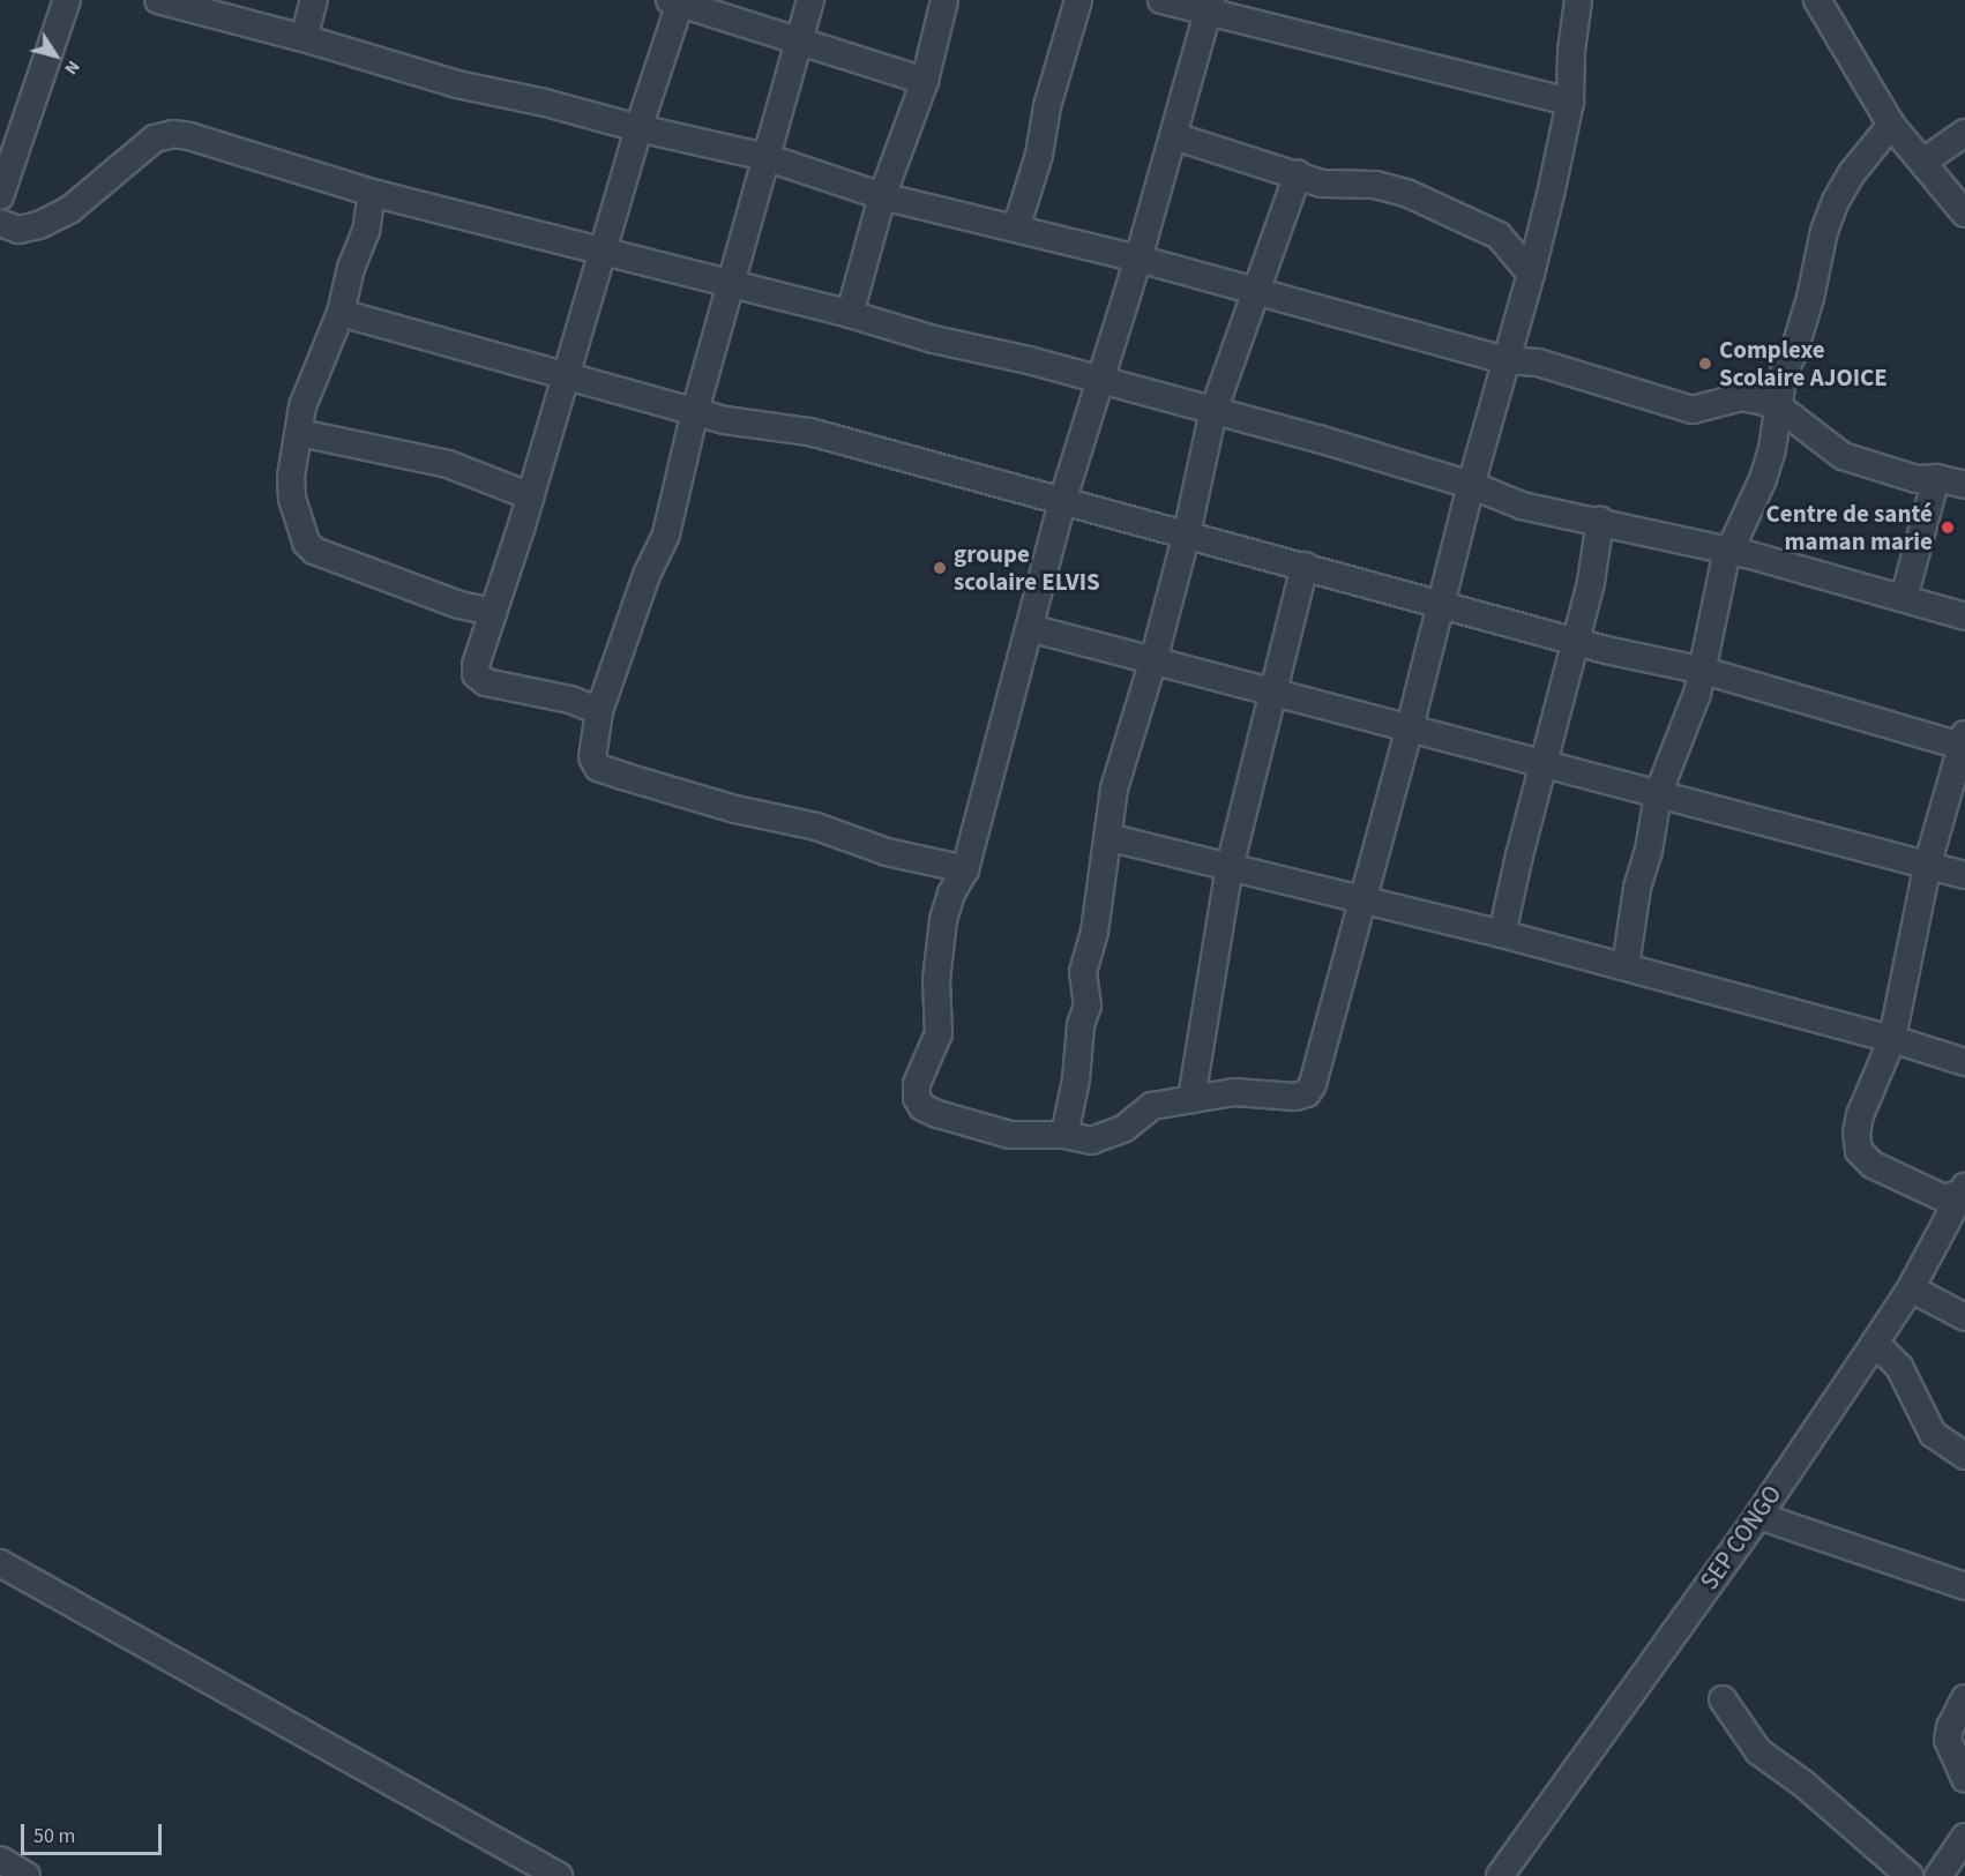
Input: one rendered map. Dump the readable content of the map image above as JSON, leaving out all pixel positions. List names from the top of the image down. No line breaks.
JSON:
{"streets":{"street":["SEP CONGO"]},"places":["Complexe Scolaire AJOICE","Centre de santé maman marie","groupe scolaire ELVIS"],"scale_bar":"50 m","north":"bottom right"}
